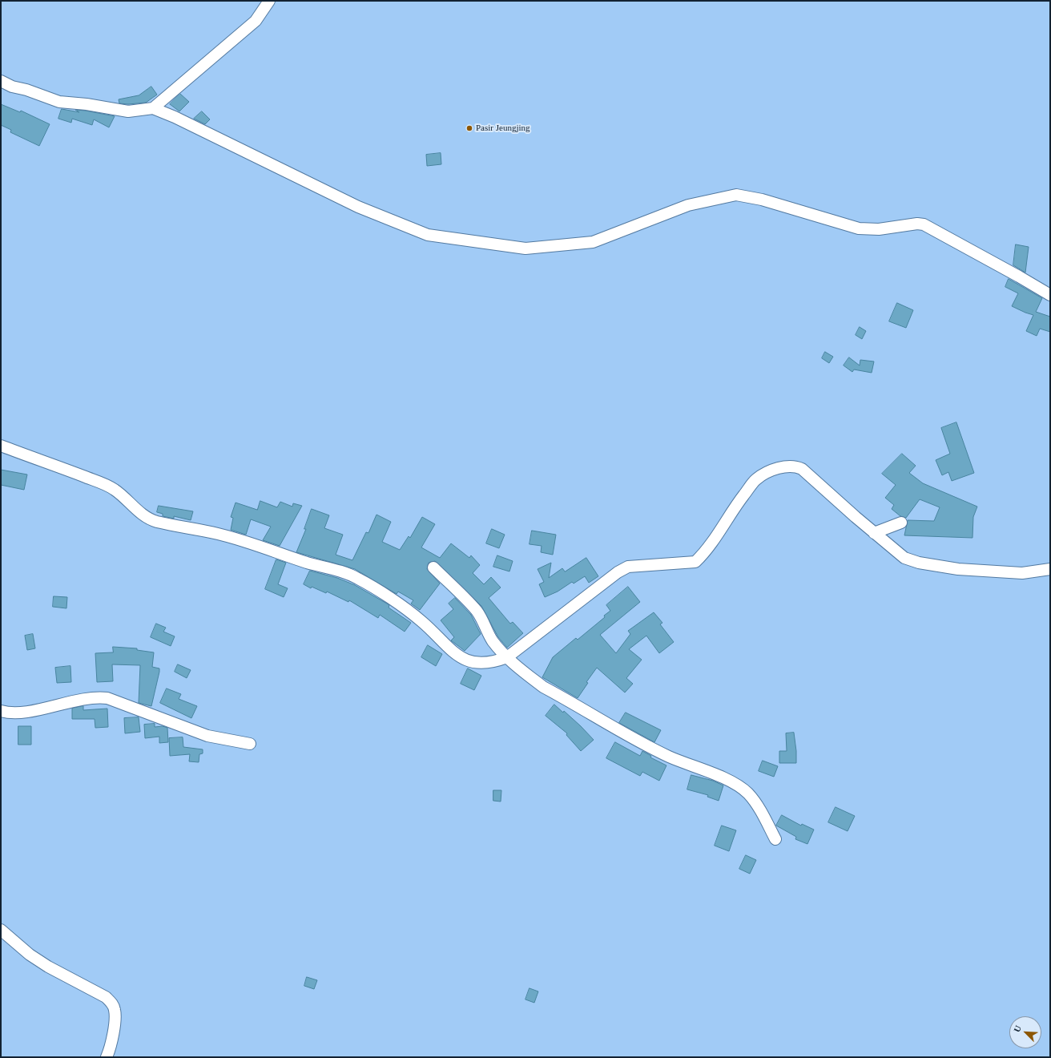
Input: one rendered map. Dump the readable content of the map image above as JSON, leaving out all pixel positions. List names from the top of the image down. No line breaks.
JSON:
{"places":["Pasir Jeungjing"],"north":"top left"}
